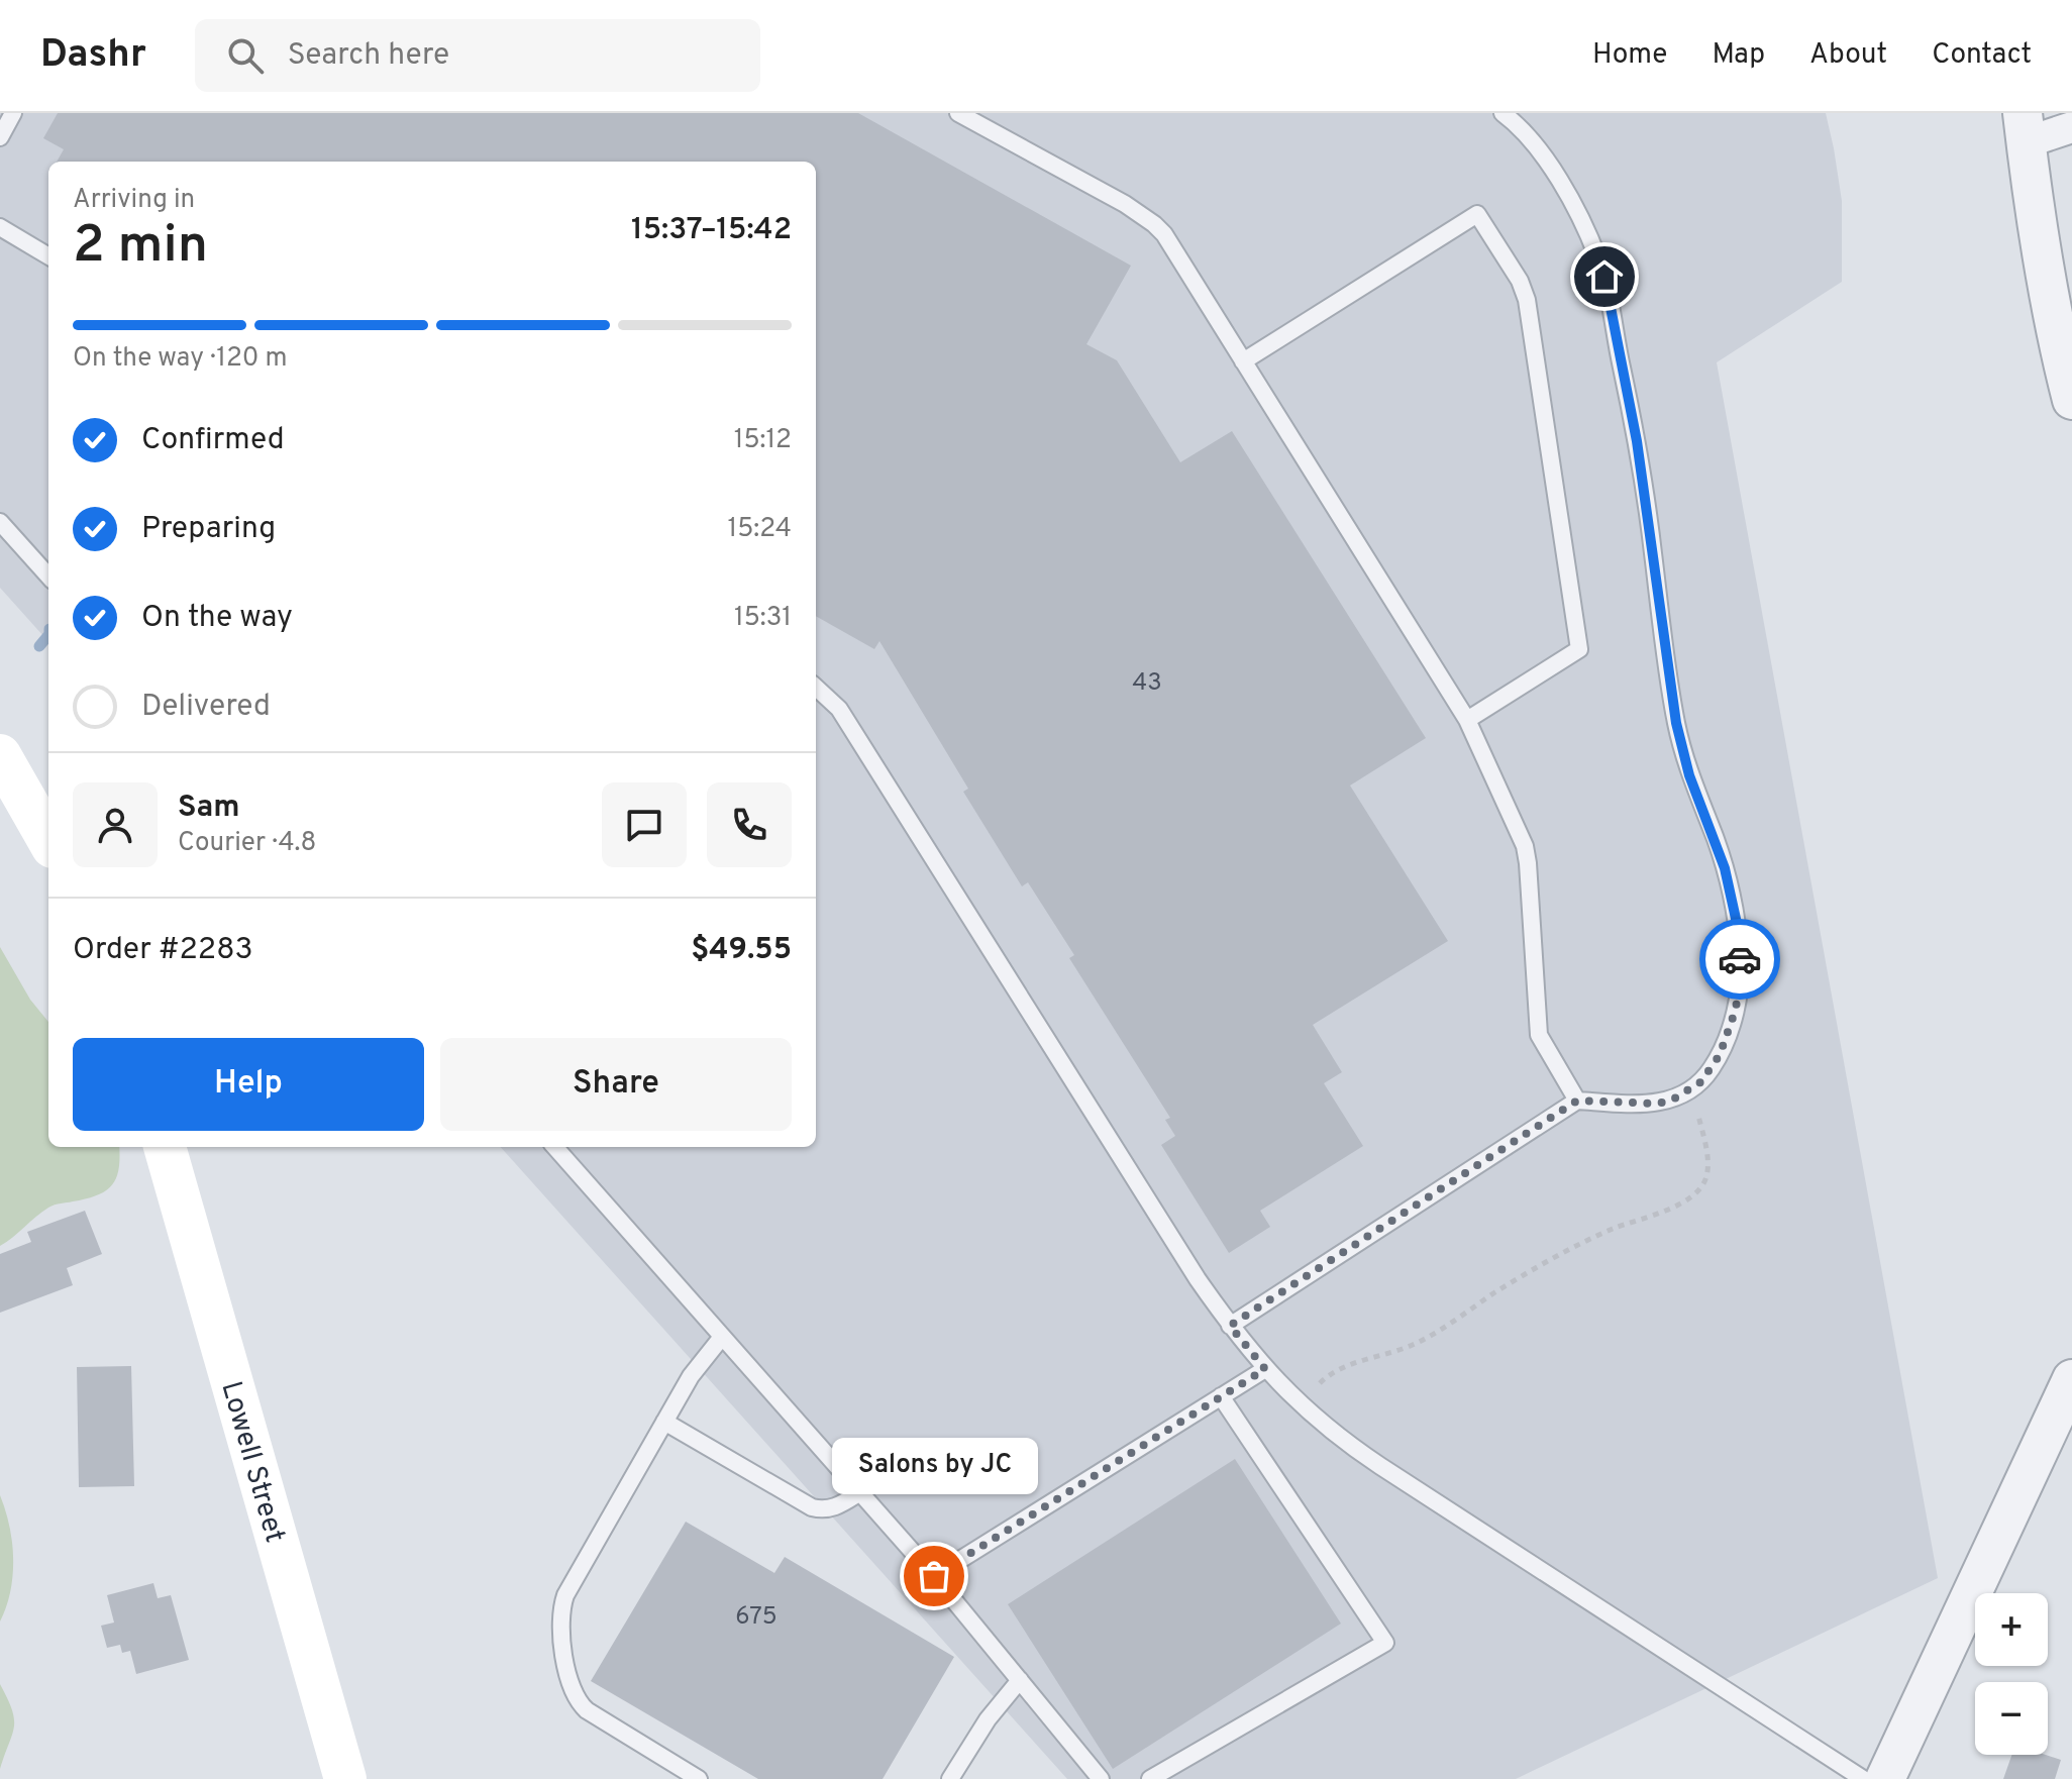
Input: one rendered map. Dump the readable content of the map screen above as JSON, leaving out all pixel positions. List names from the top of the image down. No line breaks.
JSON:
{"streets":{"main road":["Lowell Street"]},"places":["Salons by JC"],"house_numbers":["43","675"],"page":{"header":"Dashr","search":"Search here","nav":["Home","Map","About","Contact"],"heading":["2 min","Arriving in","15:37–15:42"],"panel":["Sam","Courier · 4.8","Order #2283","$49.55"],"bar":"On the way · 120 m","list":[["Confirmed","15:12"],["Preparing","15:24"],["On the way","15:31"],"Delivered"],"buttons":["Help","Share"],"bubble":"Salons by JC","map_buttons":["+","−"]}}
